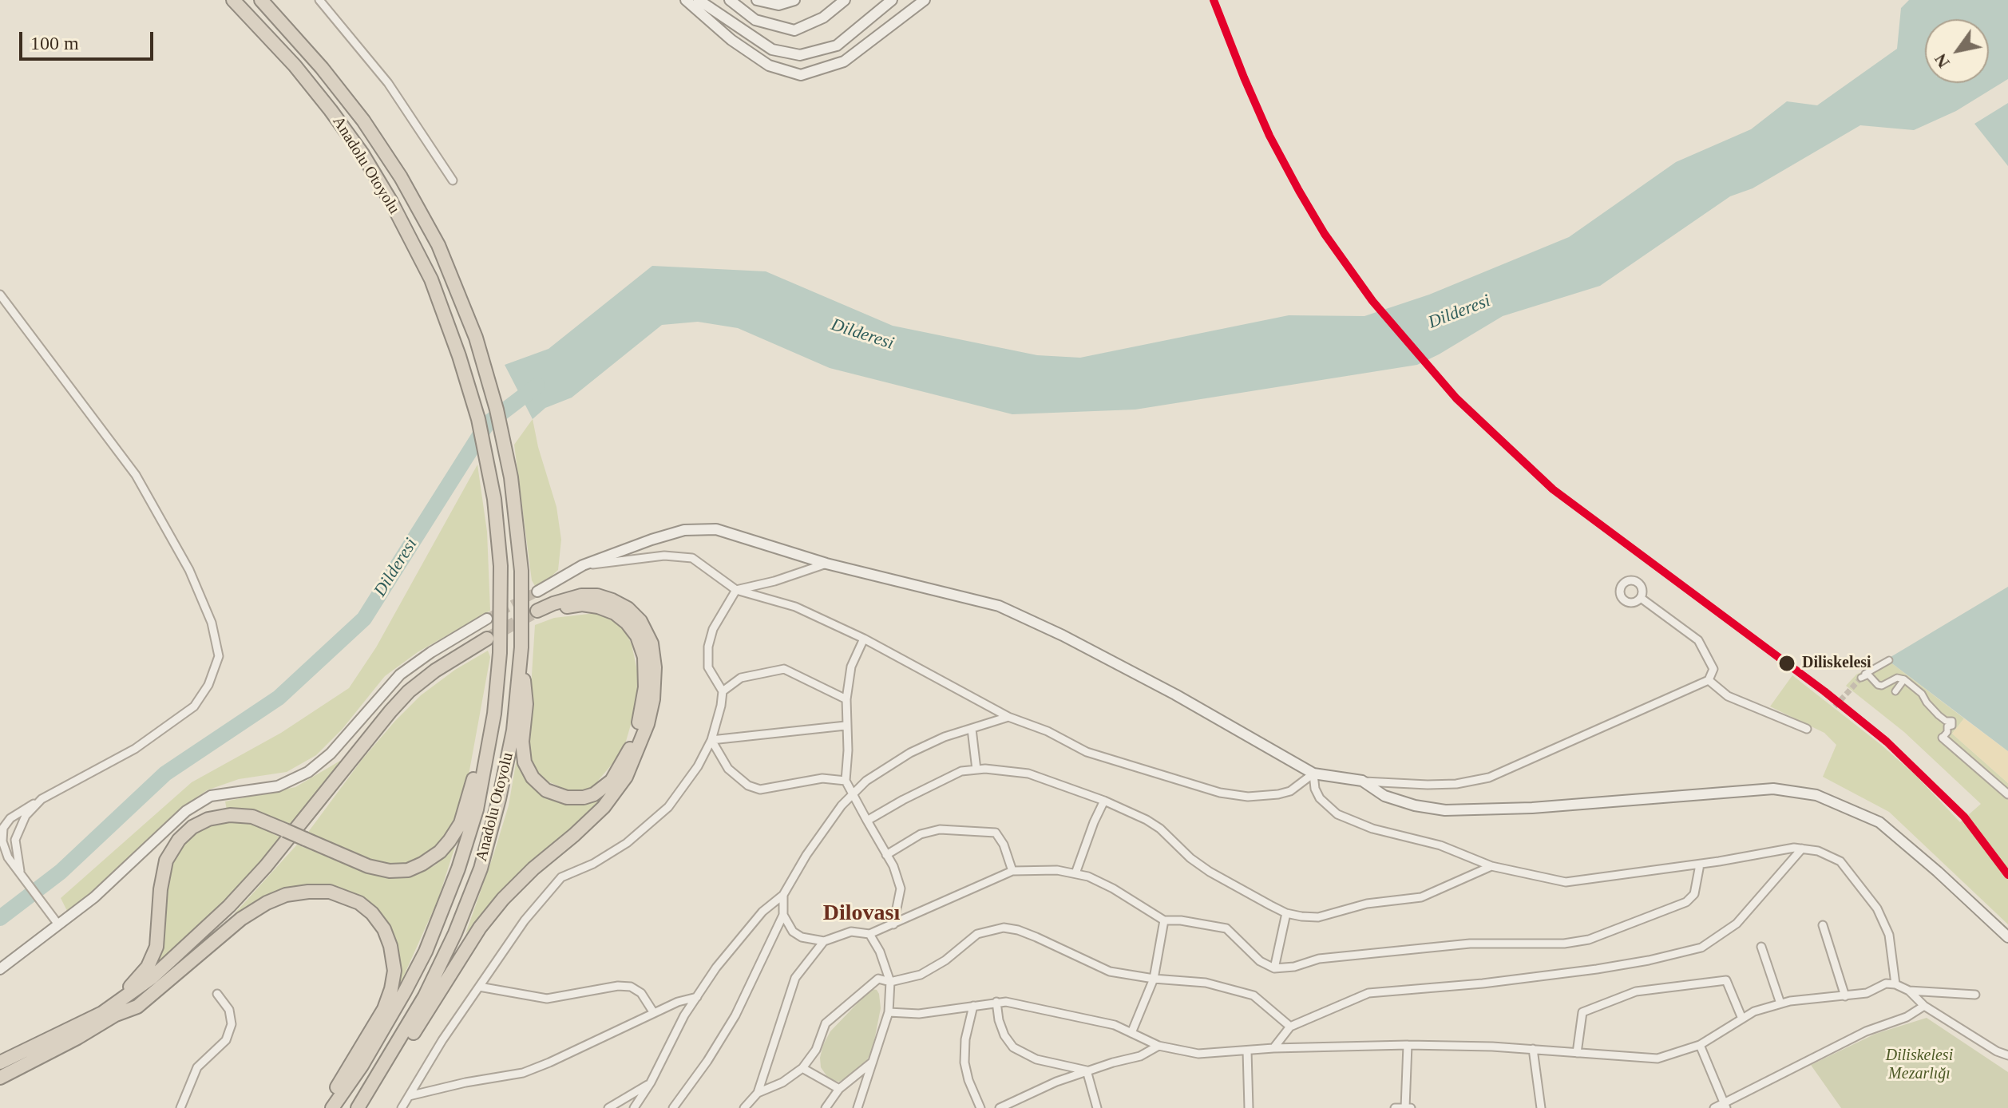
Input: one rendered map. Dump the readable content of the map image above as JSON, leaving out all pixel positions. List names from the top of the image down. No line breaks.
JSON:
{"streets":{"highway":["Anadolu Otoyolu"]},"districts":["Dilovası"],"water":["Dilderesi"],"parks":["Diliskelesi Mezarlığı"],"places":["Diliskelesi"],"scale_bar":"100 m","north":"bottom left"}
